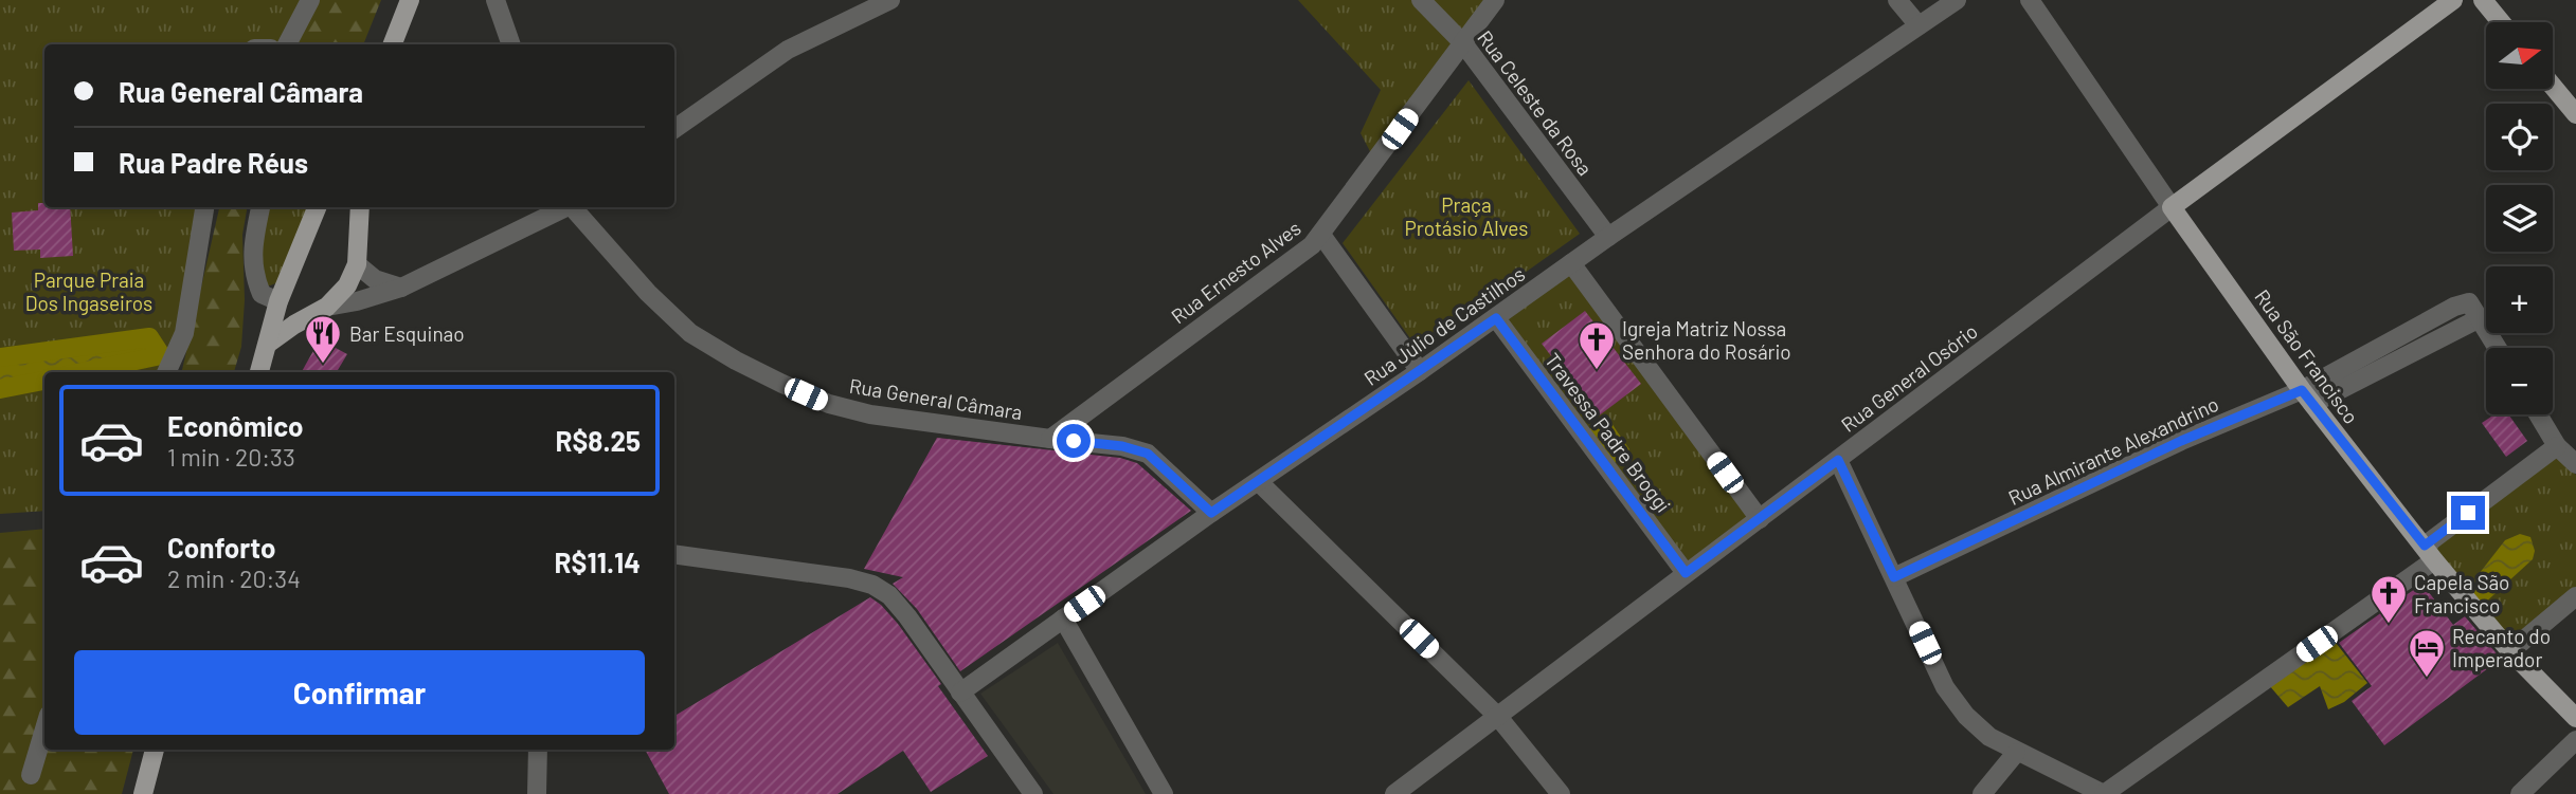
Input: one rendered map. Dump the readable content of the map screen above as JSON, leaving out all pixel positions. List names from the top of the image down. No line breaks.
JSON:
{"streets":{"main road":["Rua São Francisco","Rua General Osório"],"street":["Rua Celeste da Rosa","Rua Ernesto Alves","Rua Júlio de Castilhos","Rua General Câmara","Travessa Padre Broggi","Rua Almirante Alexandrino"]},"crossings":[["Rua Celeste da Rosa","Rua Ernesto Alves"],["Rua Celeste da Rosa","Rua Júlio de Castilhos"],["Rua Ernesto Alves","Rua General Câmara"],["Rua Júlio de Castilhos","Rua General Câmara"],["Rua Júlio de Castilhos","Travessa Padre Broggi"],["Rua São Francisco","Rua General Osório"],["Rua São Francisco","Rua Almirante Alexandrino"],["Rua General Osório","Travessa Padre Broggi"]],"parks":["Praça Protásio Alves","Parque Praia Dos Ingaseiros"],"places":{"restaurant":["Bar Esquinao"],"church":["Igreja Matriz Nossa Senhora do Rosário","Capela São Francisco"],"hotel":["Recanto do Imperador"]},"north":"right","page":{"map_buttons":["+","−"],"banner":["Rua General Câmara","Rua Padre Réus"],"list":[{"name":"Econômico","note":"1 min · 20:33","value":"R$8.25"},{"name":"Conforto","note":"2 min · 20:34","value":"R$11.14"}],"buttons":"Confirmar"}}
